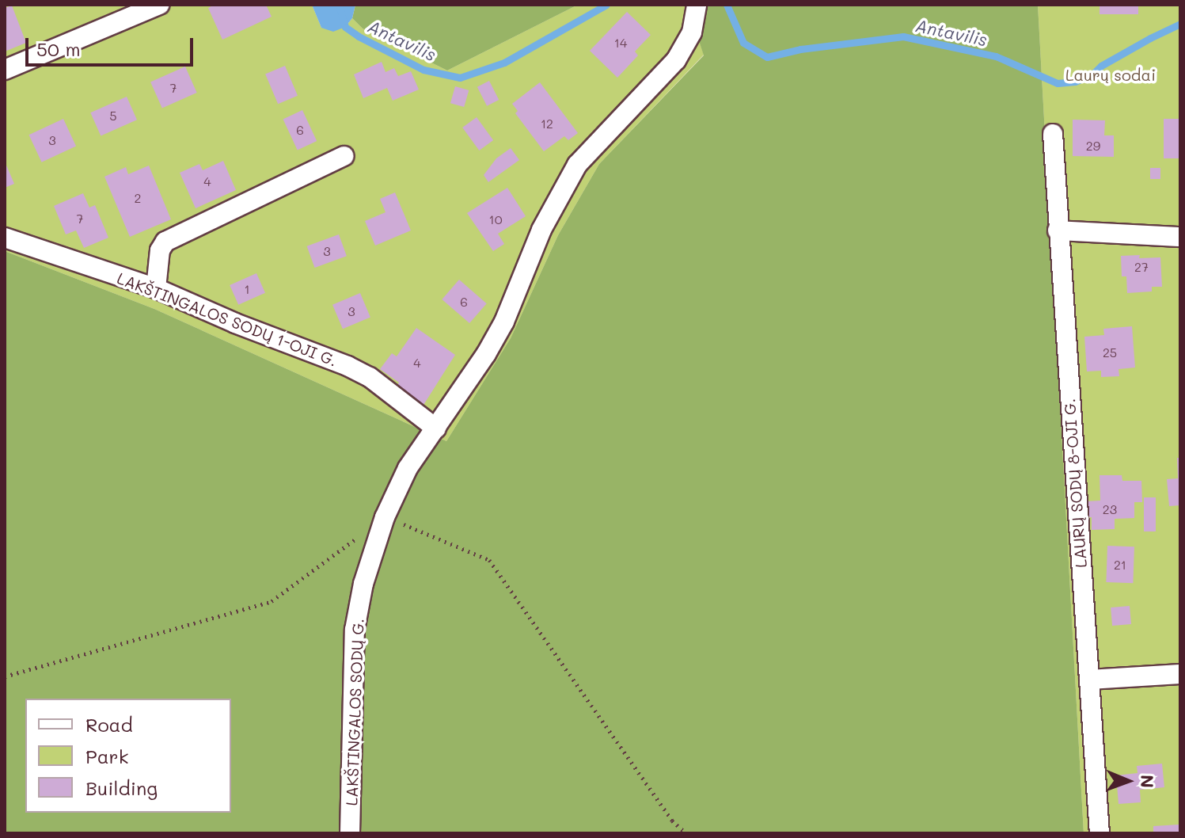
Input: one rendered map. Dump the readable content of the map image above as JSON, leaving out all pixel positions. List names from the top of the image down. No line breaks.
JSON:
{"streets":{"street":["LAKŠTINGALOS SODŲ 1-OJI G.","LAURŲ SODŲ 8-OJI G.","LAKŠTINGALOS SODŲ G."]},"crossings":[["LAKŠTINGALOS SODŲ 1-OJI G.","LAKŠTINGALOS SODŲ G."]],"water":["Antavilis"],"parks":["Laurų sodai"],"house_numbers":["14","7","5","12","6","3","29","4","2","7","10","3","27","1","6","3","25","4","23","21"],"legend":["Road","Park","Building"],"scale_bar":"50 m","north":"right"}
